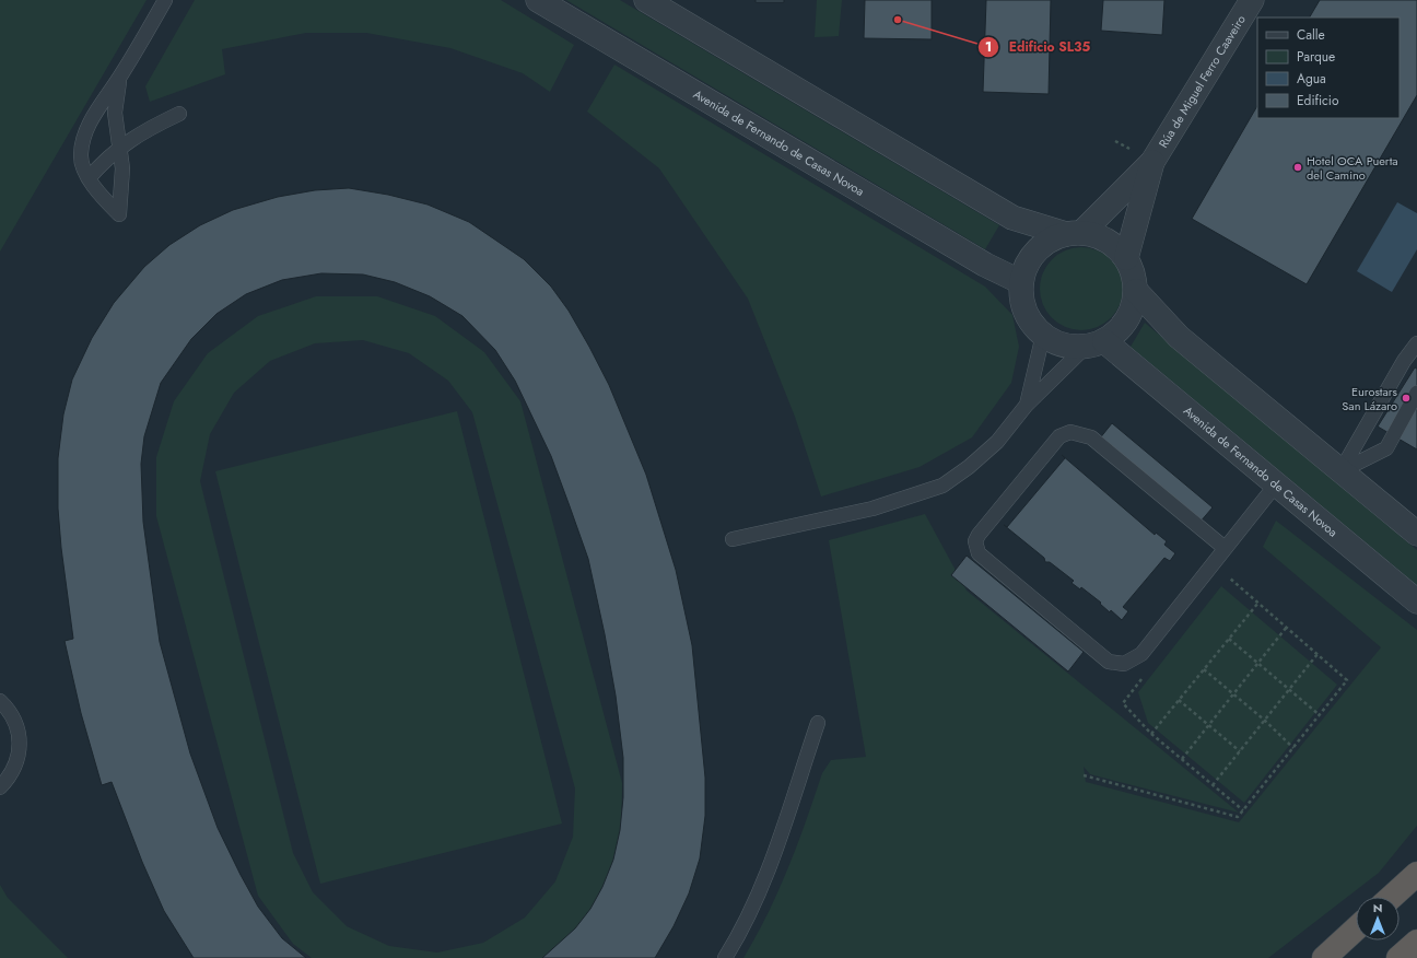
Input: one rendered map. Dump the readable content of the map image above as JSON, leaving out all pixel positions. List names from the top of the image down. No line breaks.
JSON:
{"streets":{"street":["Rúa de Miguel Ferro Caaveiro","Avenida de Fernando de Casas Novoa"]},"crossings":[["Rúa de Miguel Ferro Caaveiro","Avenida de Fernando de Casas Novoa"]],"places":["Edificio SL35","Hotel OCA Puerta del Camino","Eurostars San Lázaro"],"legend":["Calle","Parque","Agua","Edificio"],"north":"top"}
